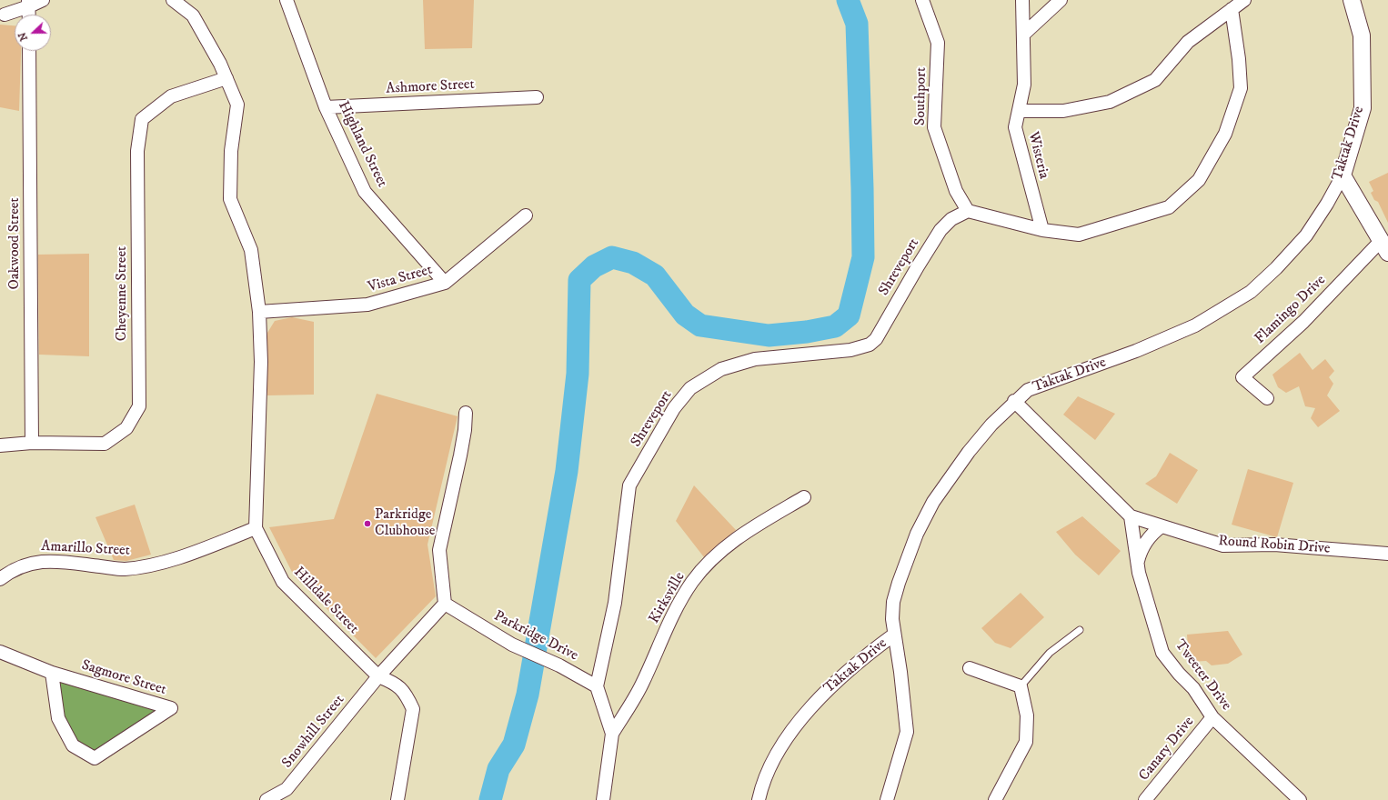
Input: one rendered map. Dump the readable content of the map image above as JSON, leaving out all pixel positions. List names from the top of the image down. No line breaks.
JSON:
{"streets":{"street":["Ashmore Street","Southport","Taktak Drive","Highland Street","Wisteria","Oakwood Street","Shreveport","Vista Street","Cheyenne Street","Flamingo Drive","Round Robin Drive","Amarillo Street","Kirksville","Hilldale Street","Parkridge Drive","Tweeter Drive","Sagmore Street","Snowhill Street","Canary Drive"]},"crossings":[["Ashmore Street","Highland Street"],["Southport","Shreveport"],["Taktak Drive","Round Robin Drive"],["Highland Street","Vista Street"],["Oakwood Street","Cheyenne Street"],["Shreveport","Parkridge Drive"],["Vista Street","Hilldale Street"],["Cheyenne Street","Hilldale Street"],["Round Robin Drive","Tweeter Drive"],["Amarillo Street","Hilldale Street"],["Hilldale Street","Snowhill Street"],["Tweeter Drive","Canary Drive"]],"places":["Parkridge Clubhouse"],"north":"left"}
